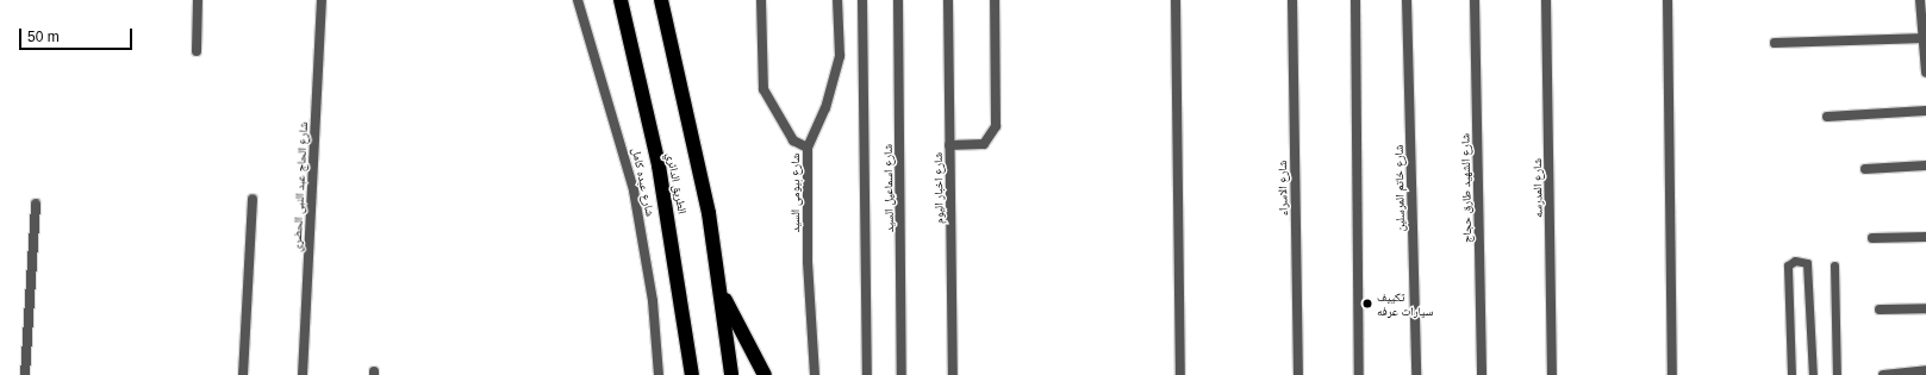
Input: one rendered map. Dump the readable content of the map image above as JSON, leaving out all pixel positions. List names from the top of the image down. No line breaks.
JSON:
{"streets":{"highway":["الطريق الدائري"],"street":["شارع عبده كامل","شارع الحاج عبد النبى الحضرى","شارع اسماعيل السيد","شارع اخبار اليوم","شارع الاسراء","شارع خاتم المرسلين","شارع الشهيد طارق حجاج","شارع المدرسه","شارع بيومى السيد"]},"places":["تكييف سيارات عرفه"],"scale_bar":"50 m"}
